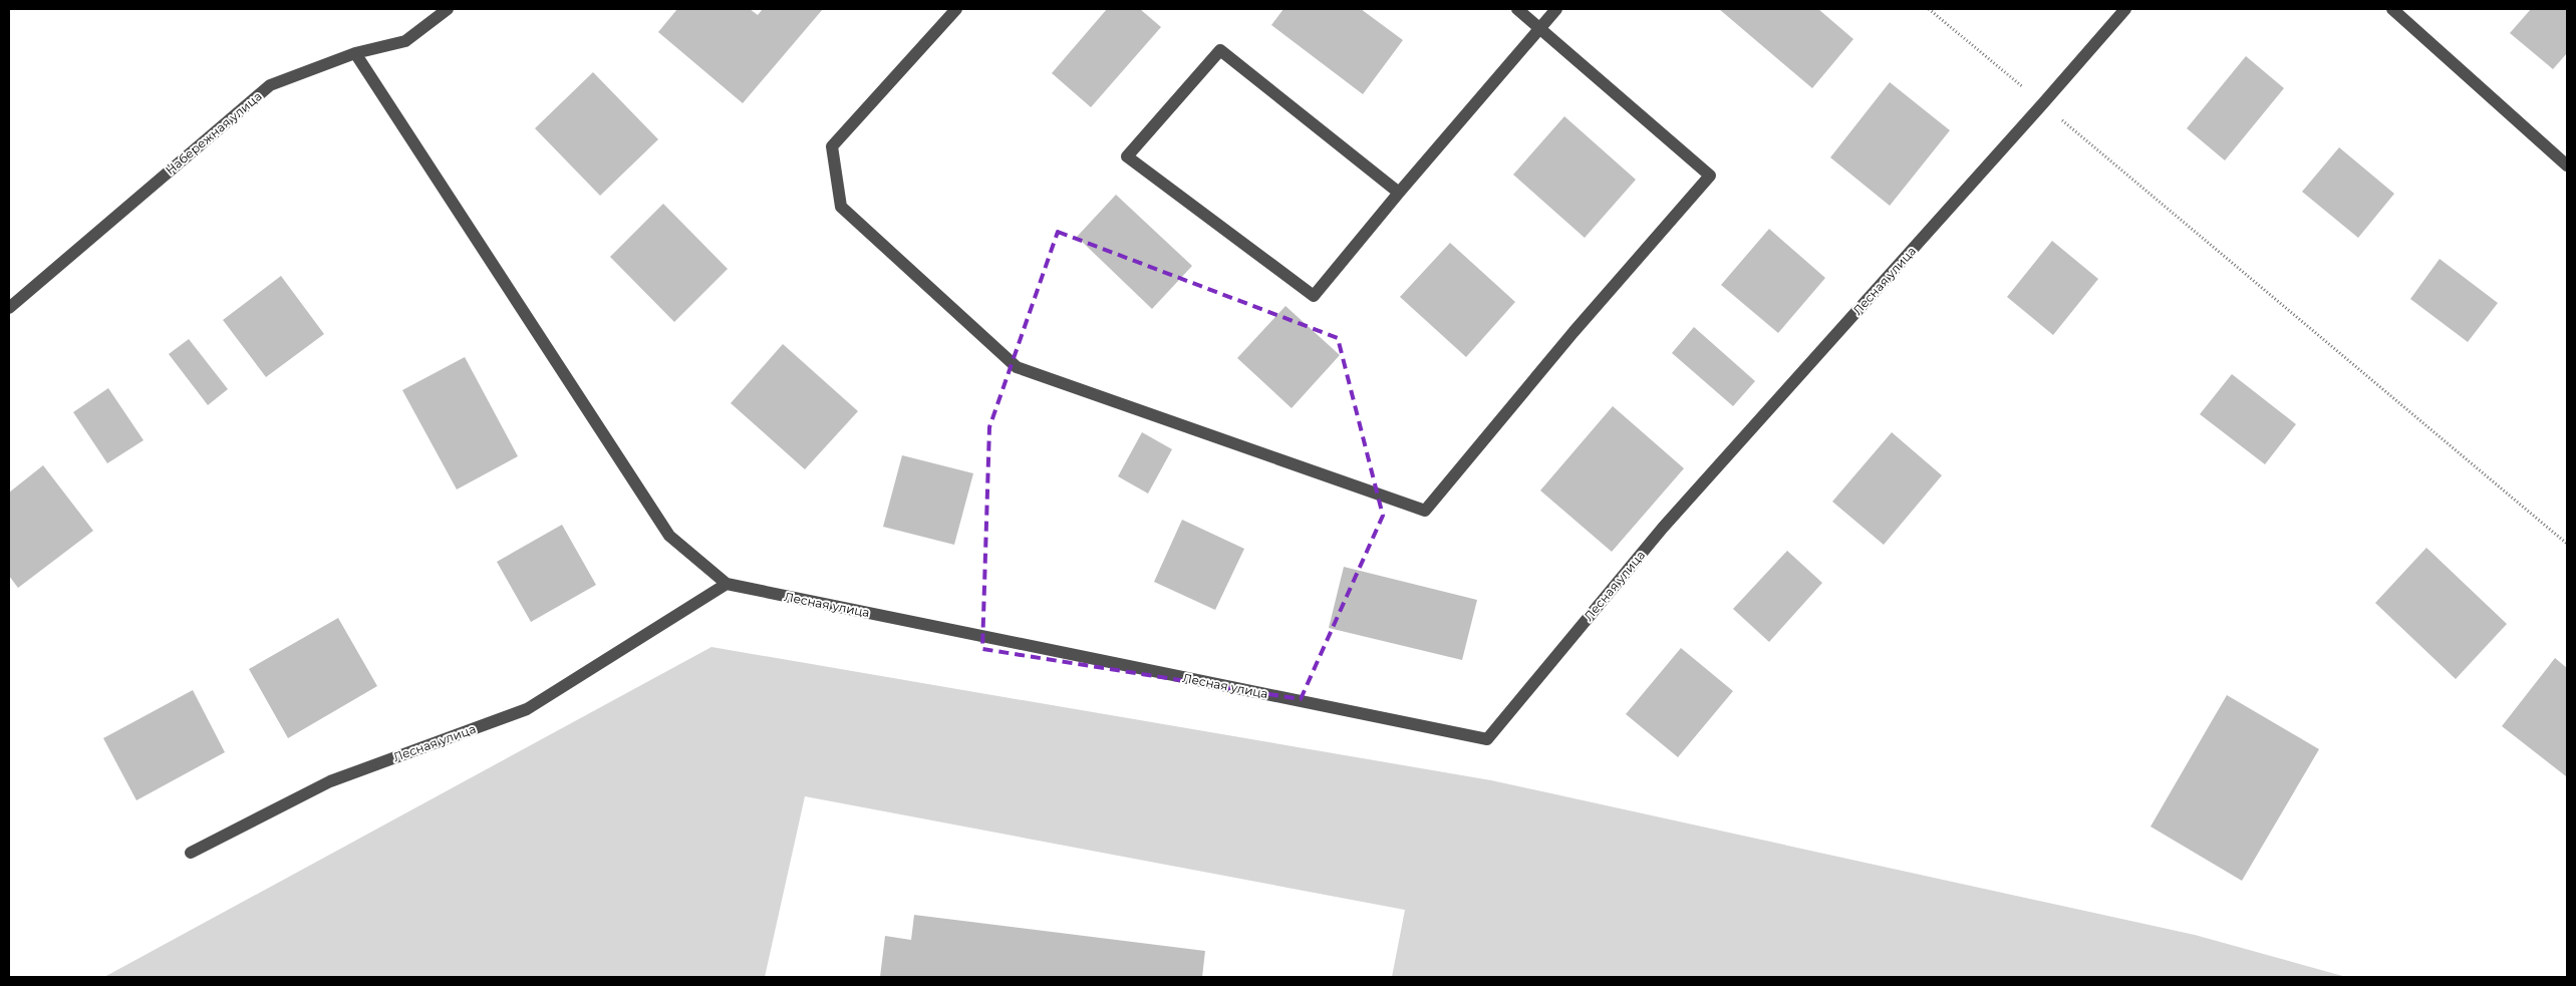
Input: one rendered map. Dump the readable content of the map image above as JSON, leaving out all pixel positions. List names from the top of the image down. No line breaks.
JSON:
{"streets":{"street":["Набережная улица","Лесная улица"]}}
